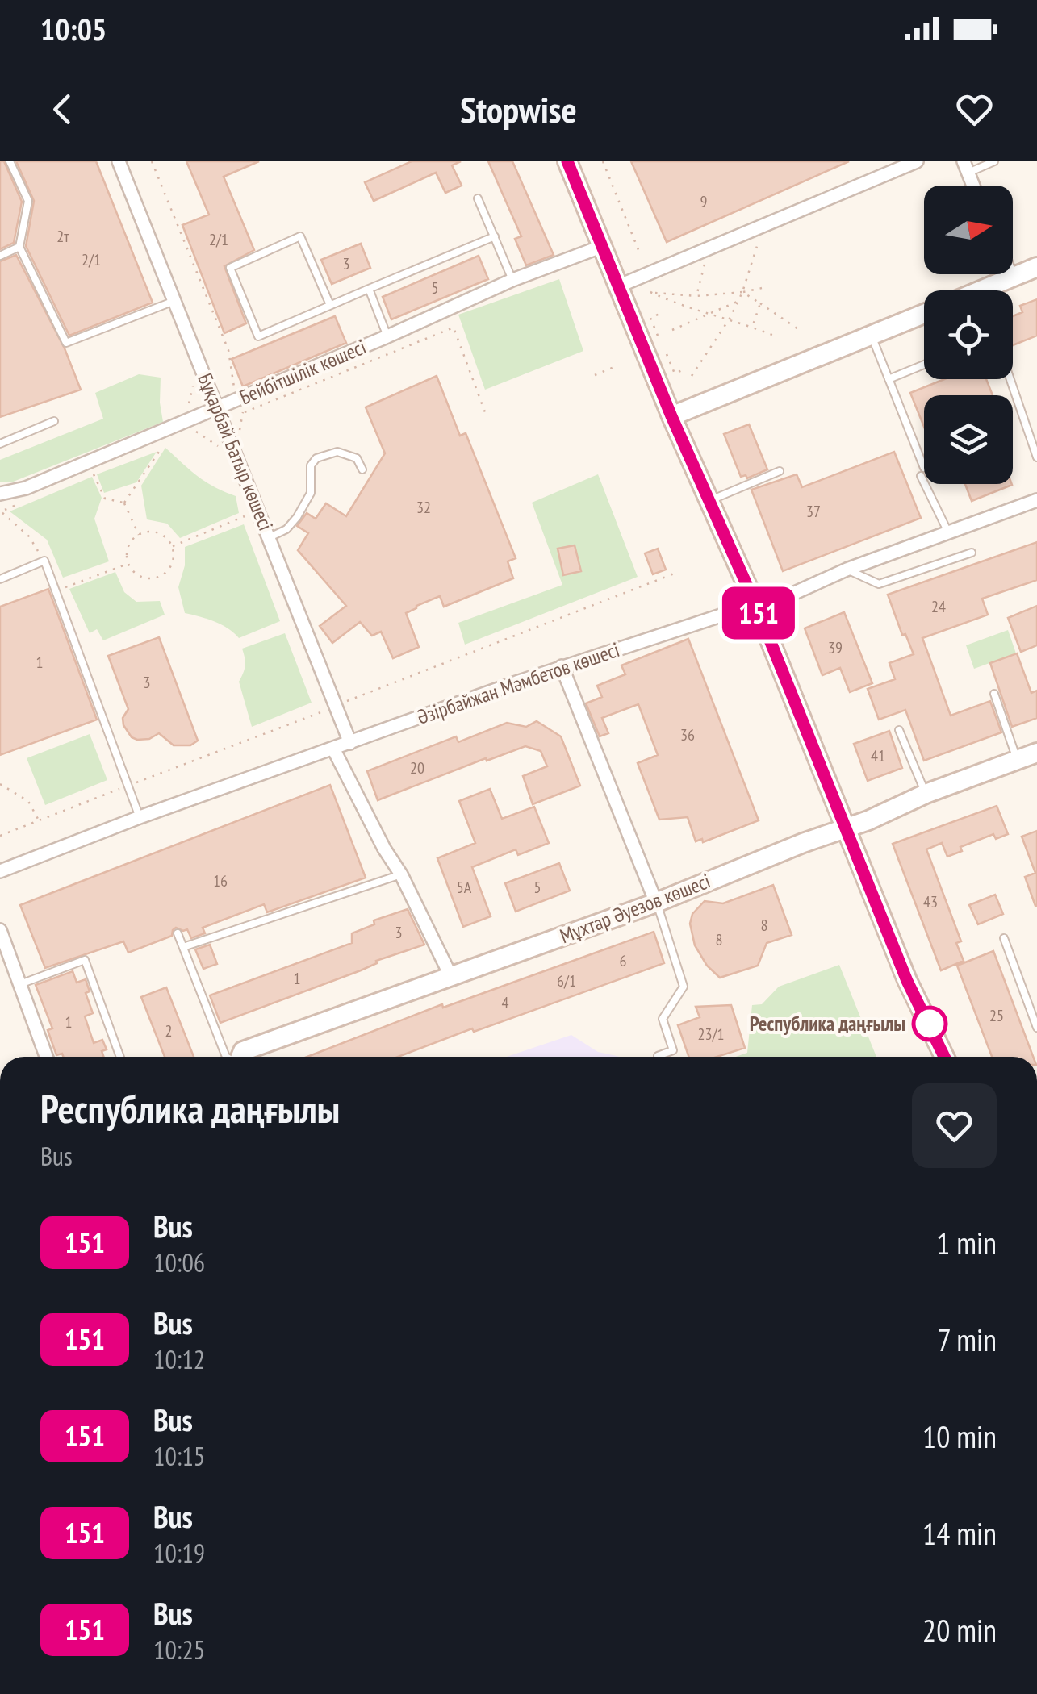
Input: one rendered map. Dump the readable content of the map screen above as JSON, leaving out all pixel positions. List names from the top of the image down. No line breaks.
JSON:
{"streets":{"main road":["Мұхтар Әуезов көшесі"],"street":["Бейбітшілік көшесі","Бұқарбай Батыр көшесі","Әзірбайжан Мәмбетов көшесі"]},"crossings":[["Бейбітшілік көшесі","Бұқарбай Батыр көшесі"],["Бұқарбай Батыр көшесі","Әзірбайжан Мәмбетов көшесі"]],"places":["Республика даңғылы"],"lines":["bus line 151"],"house_numbers":["9","2т","2/1","2/1","3","5","32","37","24","39","1","3","36","41","20","16","5А","5","43","8","3","8","6","1","6/1","4","25","1","2","23/1"],"north":"right","page":{"status":"10:05","header":"Stopwise","on_map":"151","heading":["Республика даңғылы","Bus"],"list":[{"mark":"151","name":"Bus","note":"10:06","value":"1 min"},{"mark":"151","name":"Bus","note":"10:12","value":"7 min"},{"mark":"151","name":"Bus","note":"10:15","value":"10 min"},{"mark":"151","name":"Bus","note":"10:19","value":"14 min"},{"mark":"151","name":"Bus","note":"10:25","value":"20 min"}]}}
